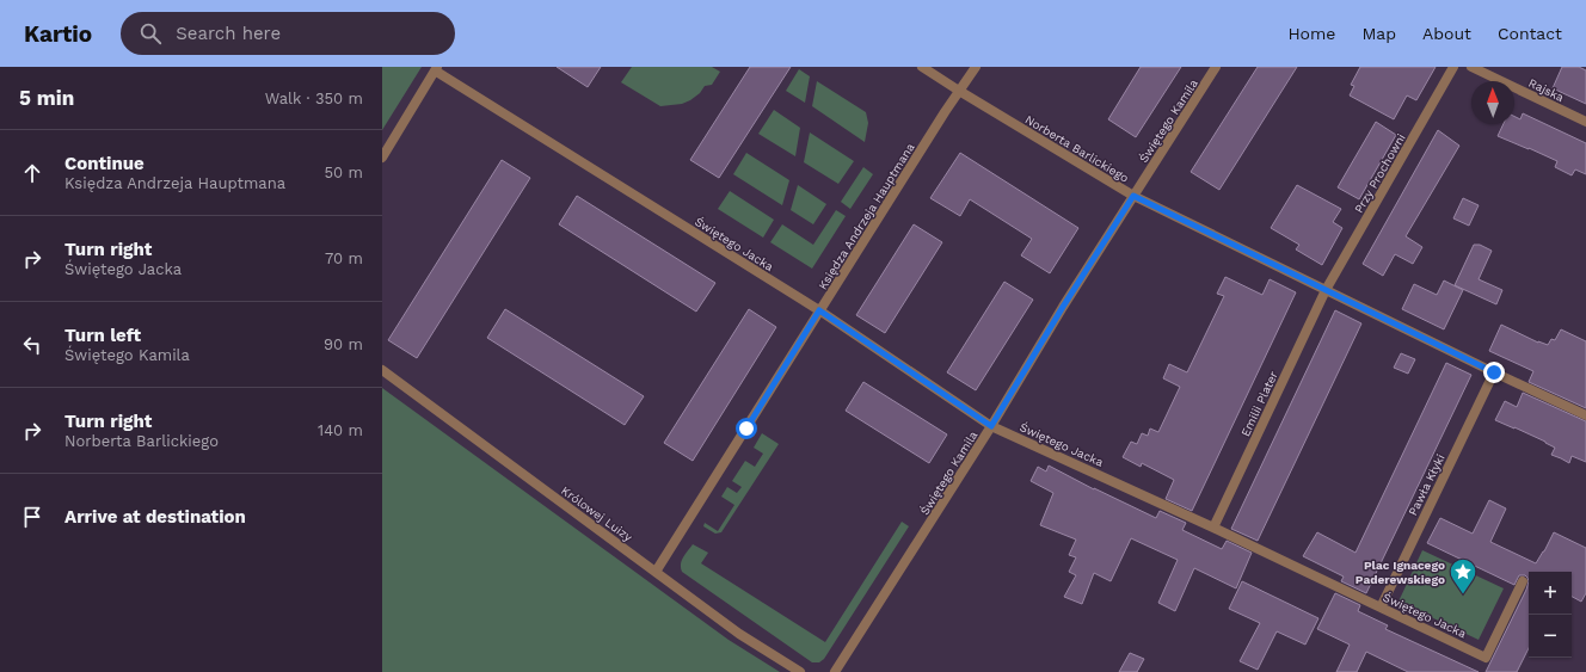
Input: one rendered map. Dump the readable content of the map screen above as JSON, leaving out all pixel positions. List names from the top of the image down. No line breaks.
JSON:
{"streets":{"street":["Rajska","Świętego Kamila","Norberta Barlickiego","Przy Prochowni","Księdza Andrzeja Hauptmana","Świętego Jacka","Emilii Plater","Pawła Kłyki","Królowej Luizy"]},"crossings":[["Świętego Kamila","Norberta Barlickiego"],["Świętego Kamila","Świętego Jacka"],["Norberta Barlickiego","Przy Prochowni"],["Norberta Barlickiego","Księdza Andrzeja Hauptmana"],["Norberta Barlickiego","Emilii Plater"],["Norberta Barlickiego","Pawła Kłyki"],["Przy Prochowni","Emilii Plater"],["Księdza Andrzeja Hauptmana","Świętego Jacka"],["Księdza Andrzeja Hauptmana","Królowej Luizy"],["Świętego Jacka","Emilii Plater"],["Świętego Jacka","Pawła Kłyki"]],"places":{"place":["Plac Ignacego Paderewskiego"]},"north":"top","page":{"header":"Kartio","search":"Search here","nav":["Home","Map","About","Contact"],"heading":["5 min","Walk · 350 m"],"list":[["Continue","Księdza Andrzeja Hauptmana","50 m"],["Turn right","Świętego Jacka","70 m"],["Turn left","Świętego Kamila","90 m"],["Turn right","Norberta Barlickiego","140 m"],"Arrive at destination"],"map_buttons":["+","−"]}}
